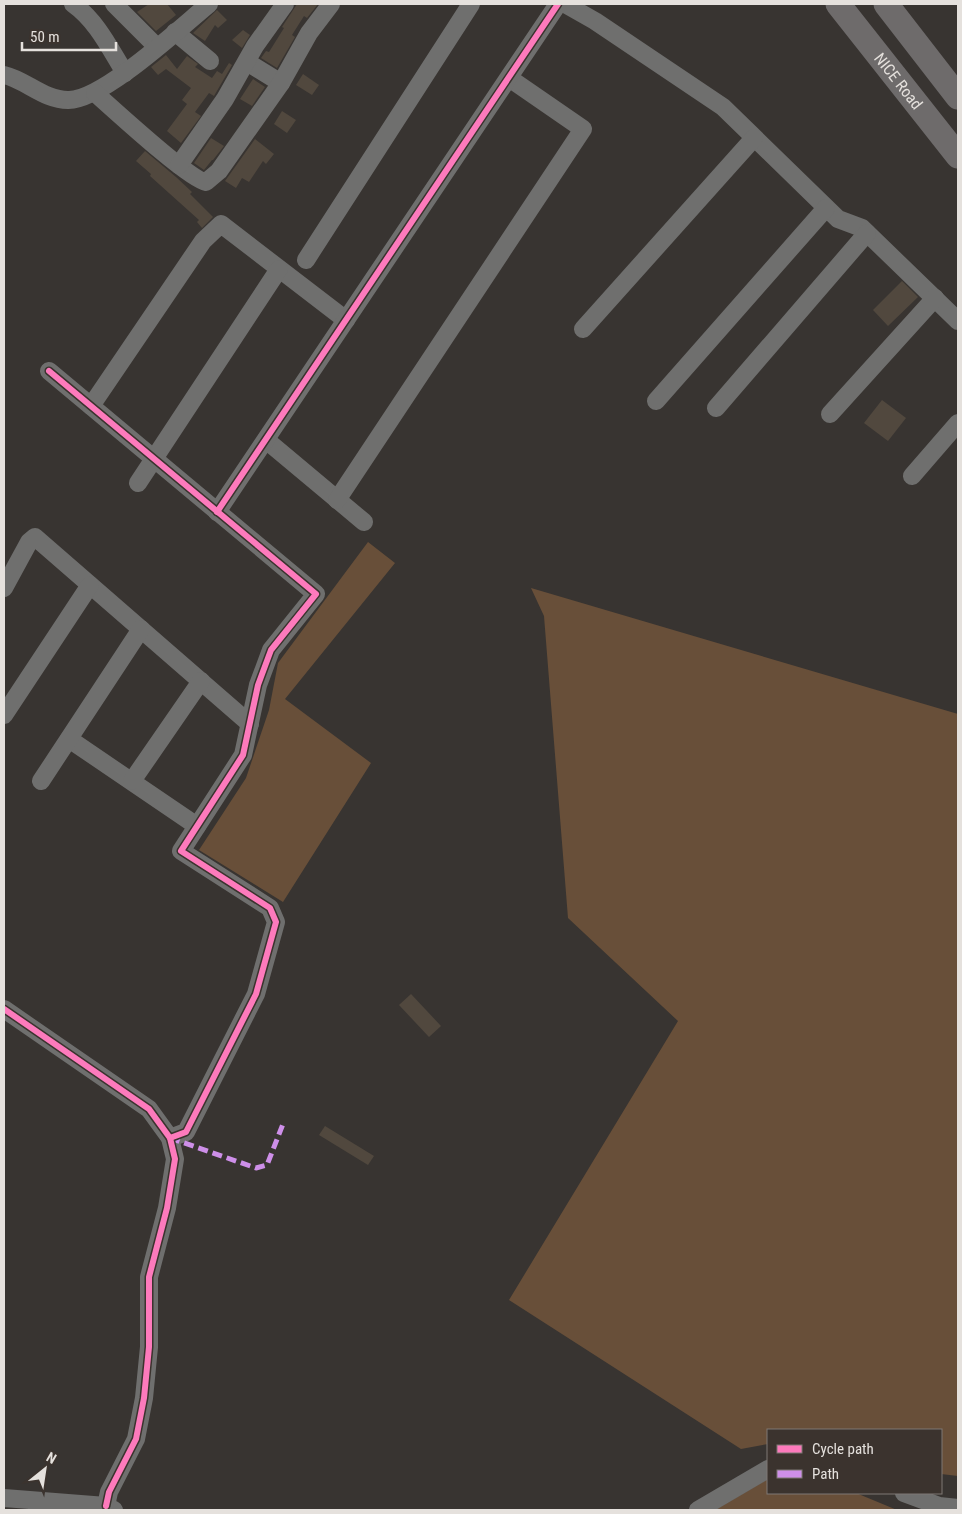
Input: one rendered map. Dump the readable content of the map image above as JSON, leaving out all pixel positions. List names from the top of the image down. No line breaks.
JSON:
{"streets":{"highway":["NICE Road"]},"legend":["Cycle path","Path"],"scale_bar":"50 m","north":"top right"}
